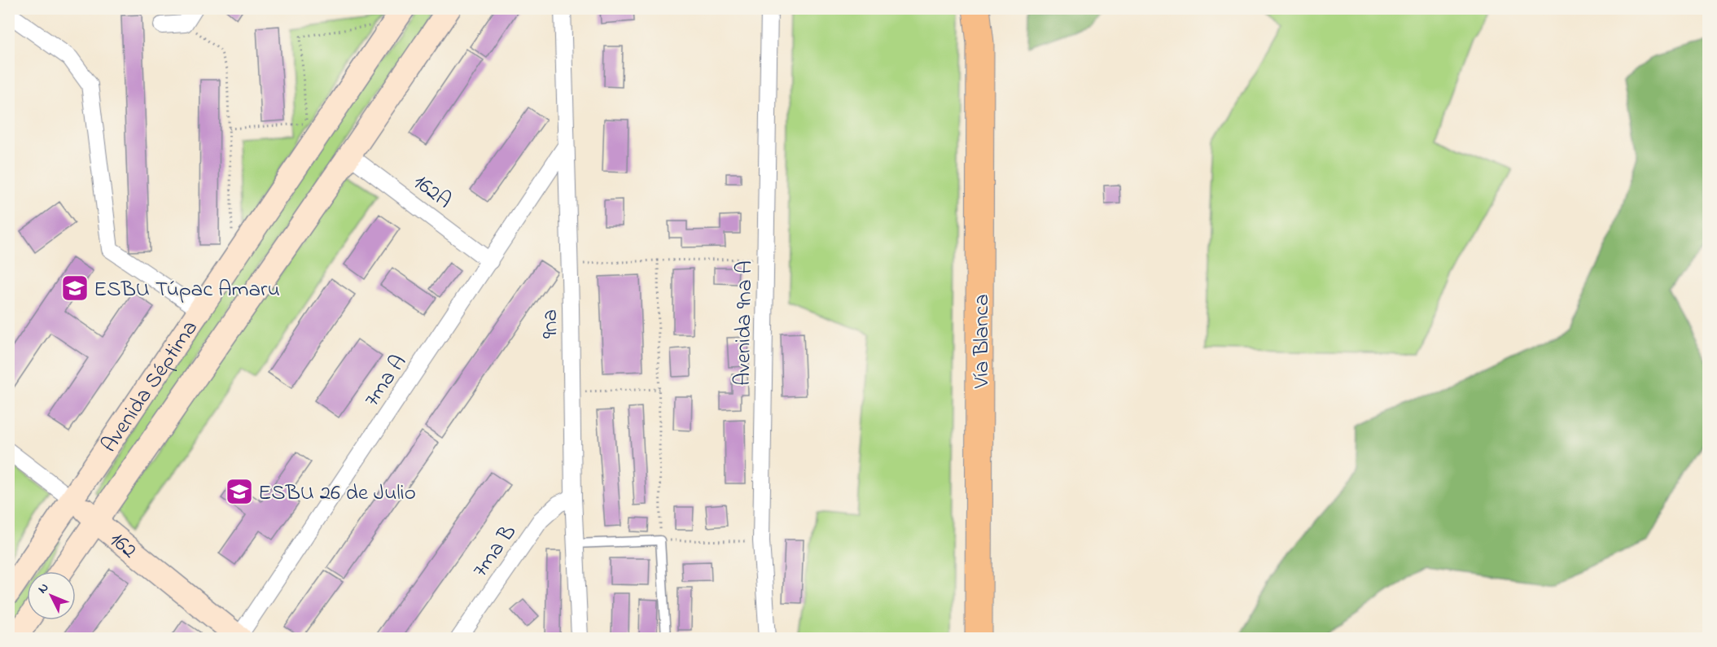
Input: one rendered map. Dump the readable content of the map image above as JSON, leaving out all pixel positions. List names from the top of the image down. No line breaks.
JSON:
{"streets":{"highway":["Vía Blanca"],"main road":["Avenida Séptima","162"],"street":["162A","Avenida 9na A","9na","7ma A","7ma B"]},"crossings":[["162A","7ma A"],["162A","Avenida Séptima"],["9na","7ma A"],["9na","7ma B"],["7ma A","162"],["Avenida Séptima","162"]],"places":{"school or university":["ESBU Túpac Amaru","ESBU 26 de Julio"]},"north":"top left"}
